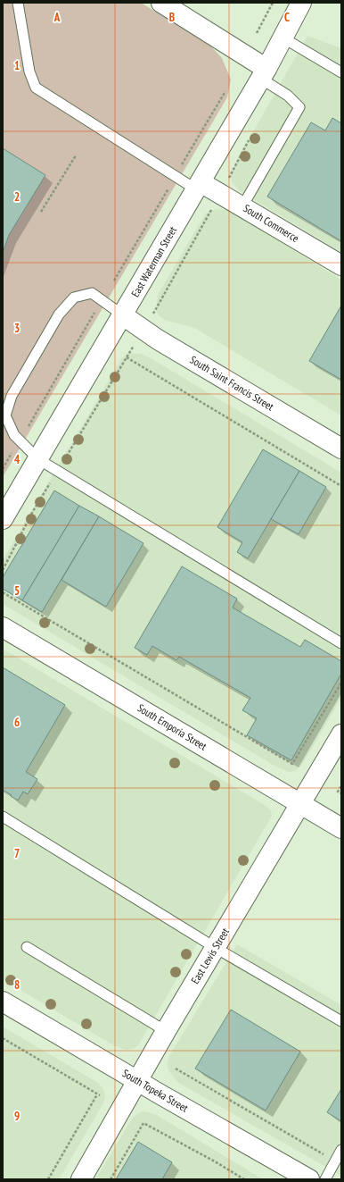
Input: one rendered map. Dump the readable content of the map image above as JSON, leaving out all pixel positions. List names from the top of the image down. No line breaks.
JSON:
{"streets":{"street":["South Commerce","East Waterman Street","South Saint Francis Street","South Emporia Street","East Lewis Street","South Topeka Street"]},"crossings":[["South Commerce","East Waterman Street"],["East Waterman Street","South Saint Francis Street"],["South Emporia Street","East Lewis Street"],["East Lewis Street","South Topeka Street"]],"grid":{"columns":["A","B","C"],"rows":["1","2","3","4","5","6","7","8","9"]}}
